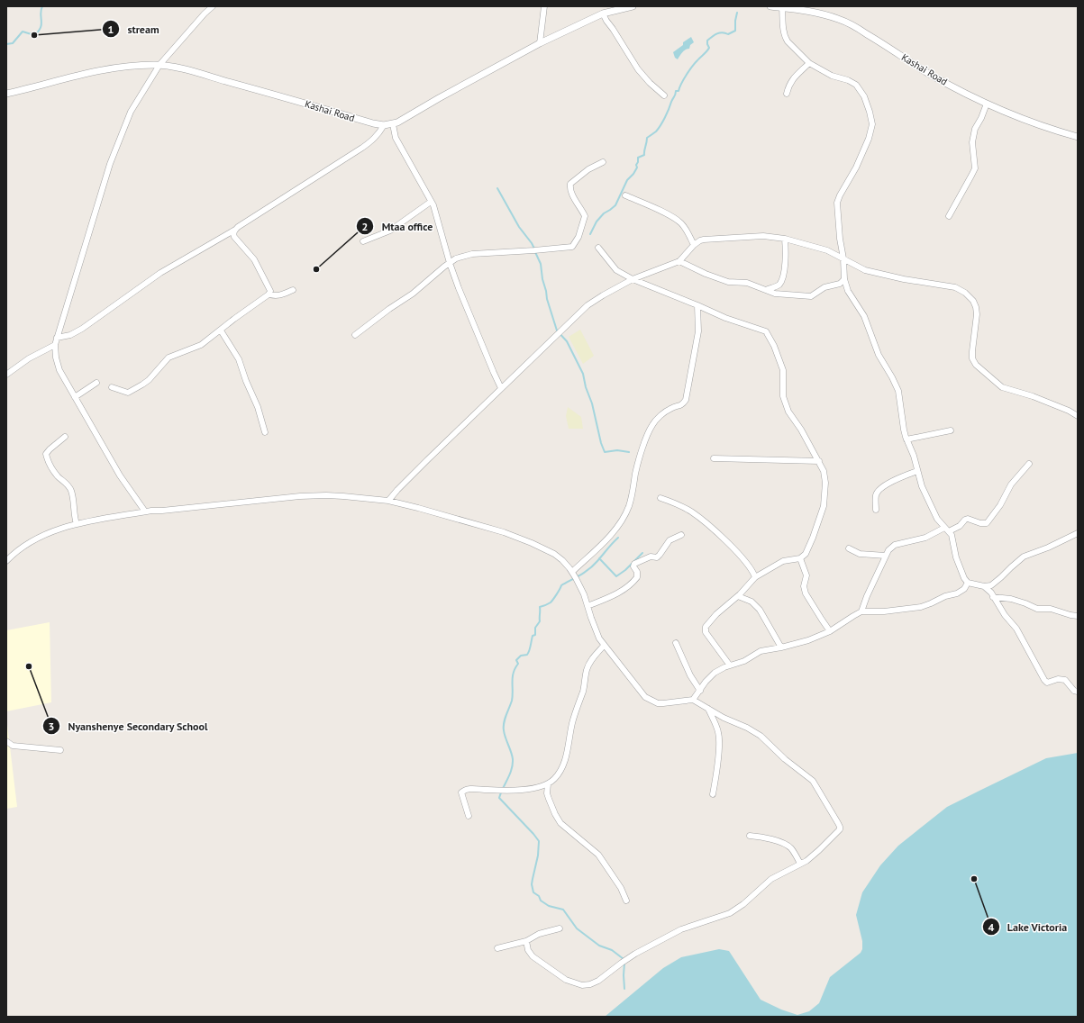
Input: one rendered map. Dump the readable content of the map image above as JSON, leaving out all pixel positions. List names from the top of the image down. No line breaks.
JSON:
{"streets":{"street":["Kashai Road"]},"places":["stream","Mtaa office","Nyanshenye Secondary School","Lake Victoria"]}
